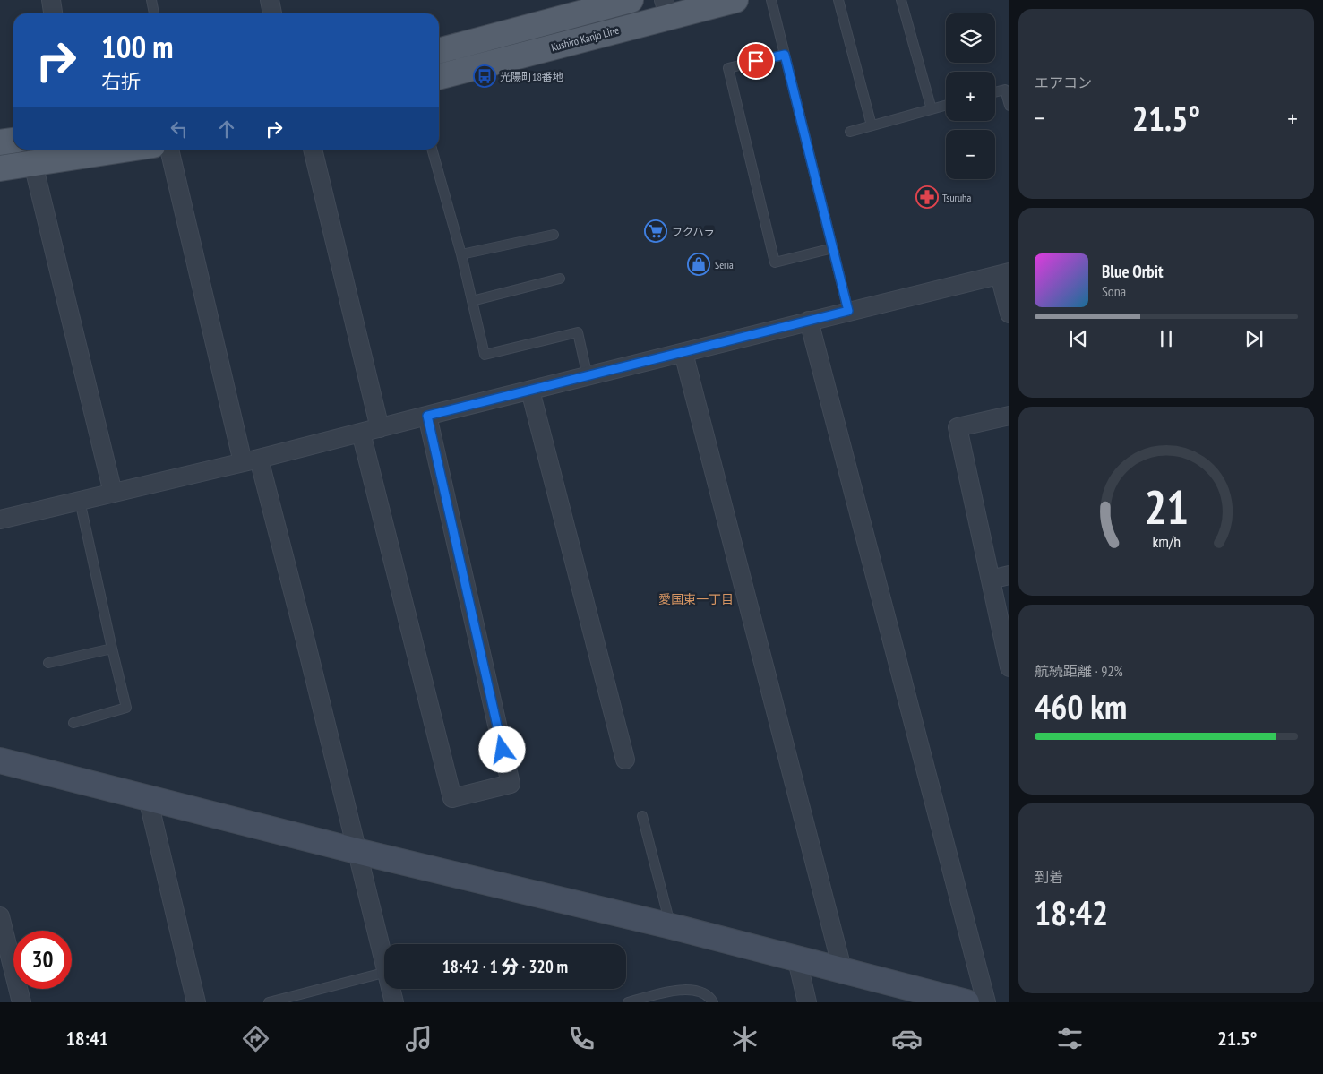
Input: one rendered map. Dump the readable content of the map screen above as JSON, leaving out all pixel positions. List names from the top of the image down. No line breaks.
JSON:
{"streets":{"main road":["Kushiro Kanjo Line"]},"districts":["愛国東一丁目"],"places":{"bus stop":["光陽町18番地"],"pharmacy":["Tsuruha"],"supermarket":["フクハラ"],"shop":["Seria"]},"page":{"tile":["エアコン",["航続距離 · 92%","460 km"],["到着","18:42"]],"map_buttons":["+","−"],"turn":["100 m","右折"],"heat":["−","21.5°","+"],"song":["Blue Orbit","Sona"],"limit":"30","trip":"18:42 · 1 分 · 320 m","tabs":["18:41","21.5°"],"gauge":["21","km/h"]}}
